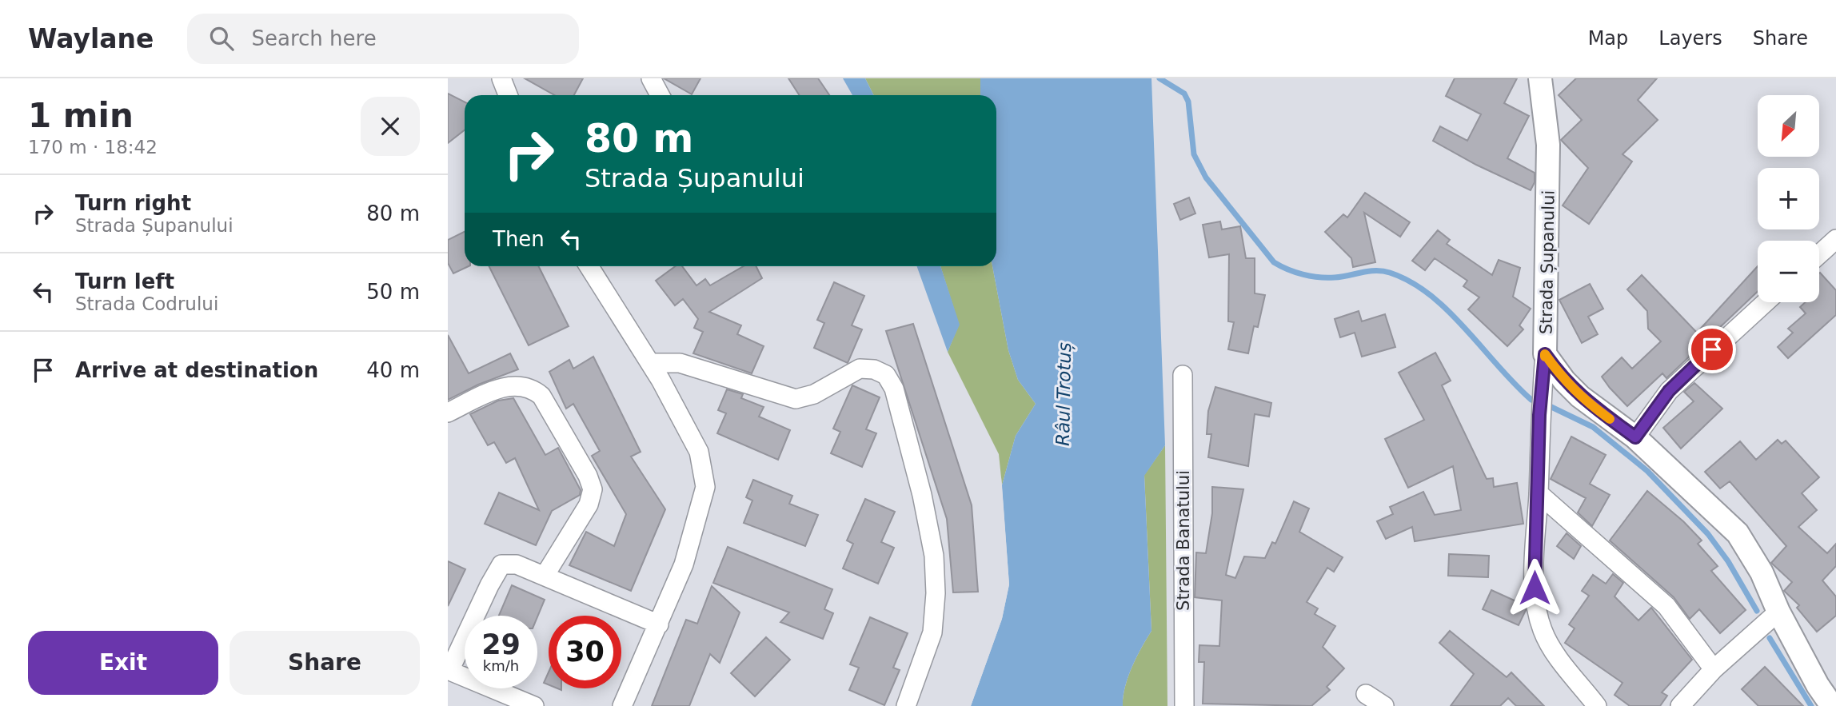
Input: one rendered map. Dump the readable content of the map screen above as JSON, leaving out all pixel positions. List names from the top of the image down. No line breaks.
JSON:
{"streets":{"street":["Strada Șupanului","Strada Banatului"]},"water":["Râul Trotuș"],"north":"bottom left","page":{"header":"Waylane","search":"Search here","nav":["Map","Layers","Share"],"heading":["1 min","170 m · 18:42"],"map_buttons":["+","−"],"turn":["80 m","Strada Șupanului"],"list":[{"name":"Turn right","note":"Strada Șupanului","value":"80 m"},{"name":"Turn left","note":"Strada Codrului","value":"50 m"},{"name":"Arrive at destination","value":"40 m"}],"then":"Then","speed":"29 km/h","limit":"30","buttons":["Exit","Share"]}}
